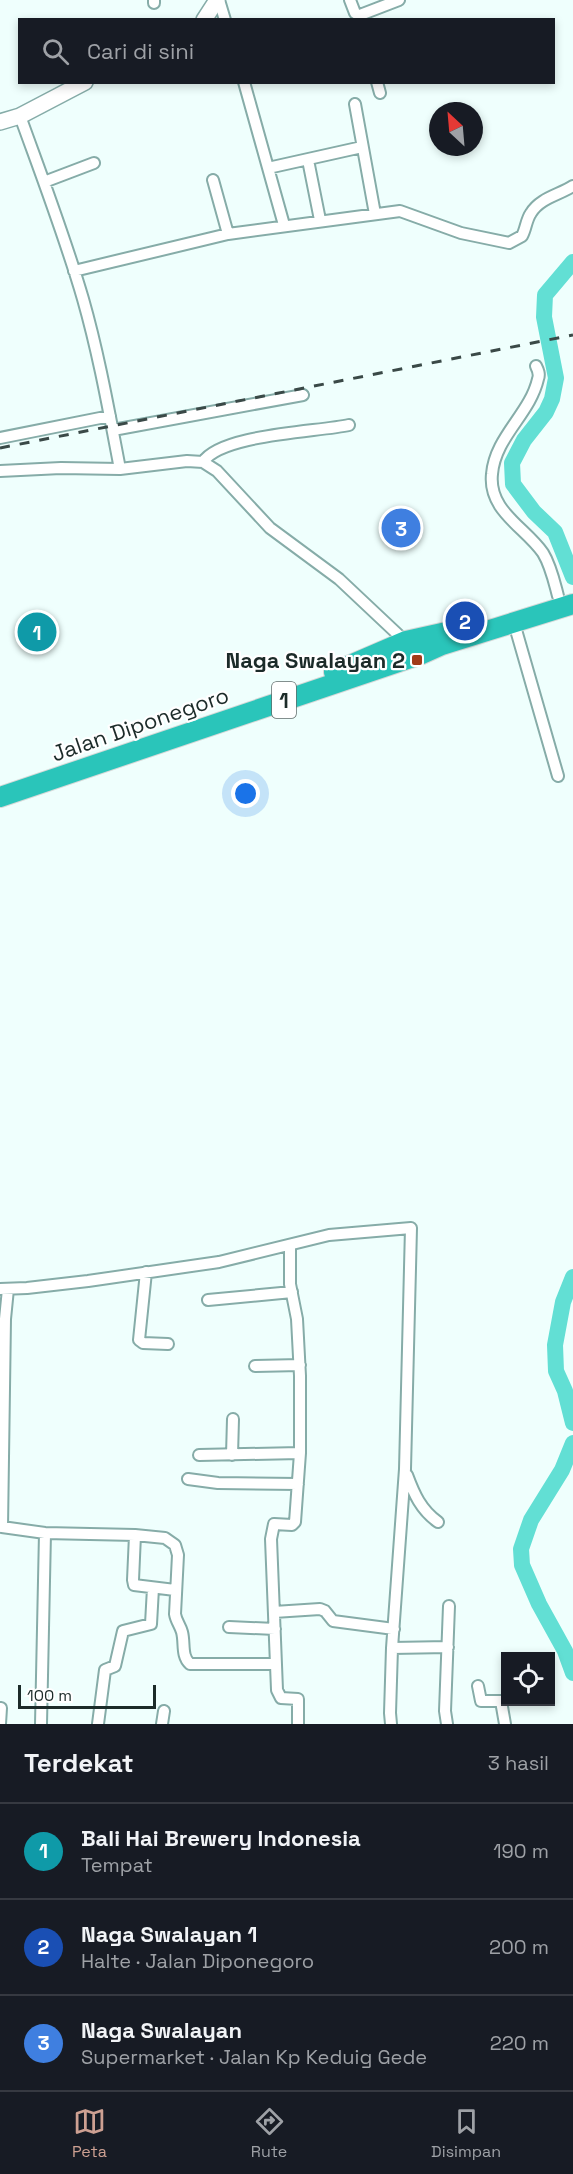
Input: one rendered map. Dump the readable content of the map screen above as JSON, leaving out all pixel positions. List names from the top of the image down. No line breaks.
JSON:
{"streets":{"highway":["1","Jalan Diponegoro"]},"places":{"transit":["Naga Swalayan 2"]},"scale_bar":"100 m","north":"top left","page":{"search":"Cari di sini","pins":["3","2","1"],"scale":"100 m","heading":["Terdekat","3 hasil"],"list":[{"mark":"1","name":"Bali Hai Brewery Indonesia","note":"Tempat","value":"190 m"},{"mark":"2","name":"Naga Swalayan 1","note":"Halte · Jalan Diponegoro","value":"200 m"},{"mark":"3","name":"Naga Swalayan","note":"Supermarket · Jalan Kp Keduig Gede","value":"220 m"}],"nav":["Peta","Rute","Disimpan"]}}
